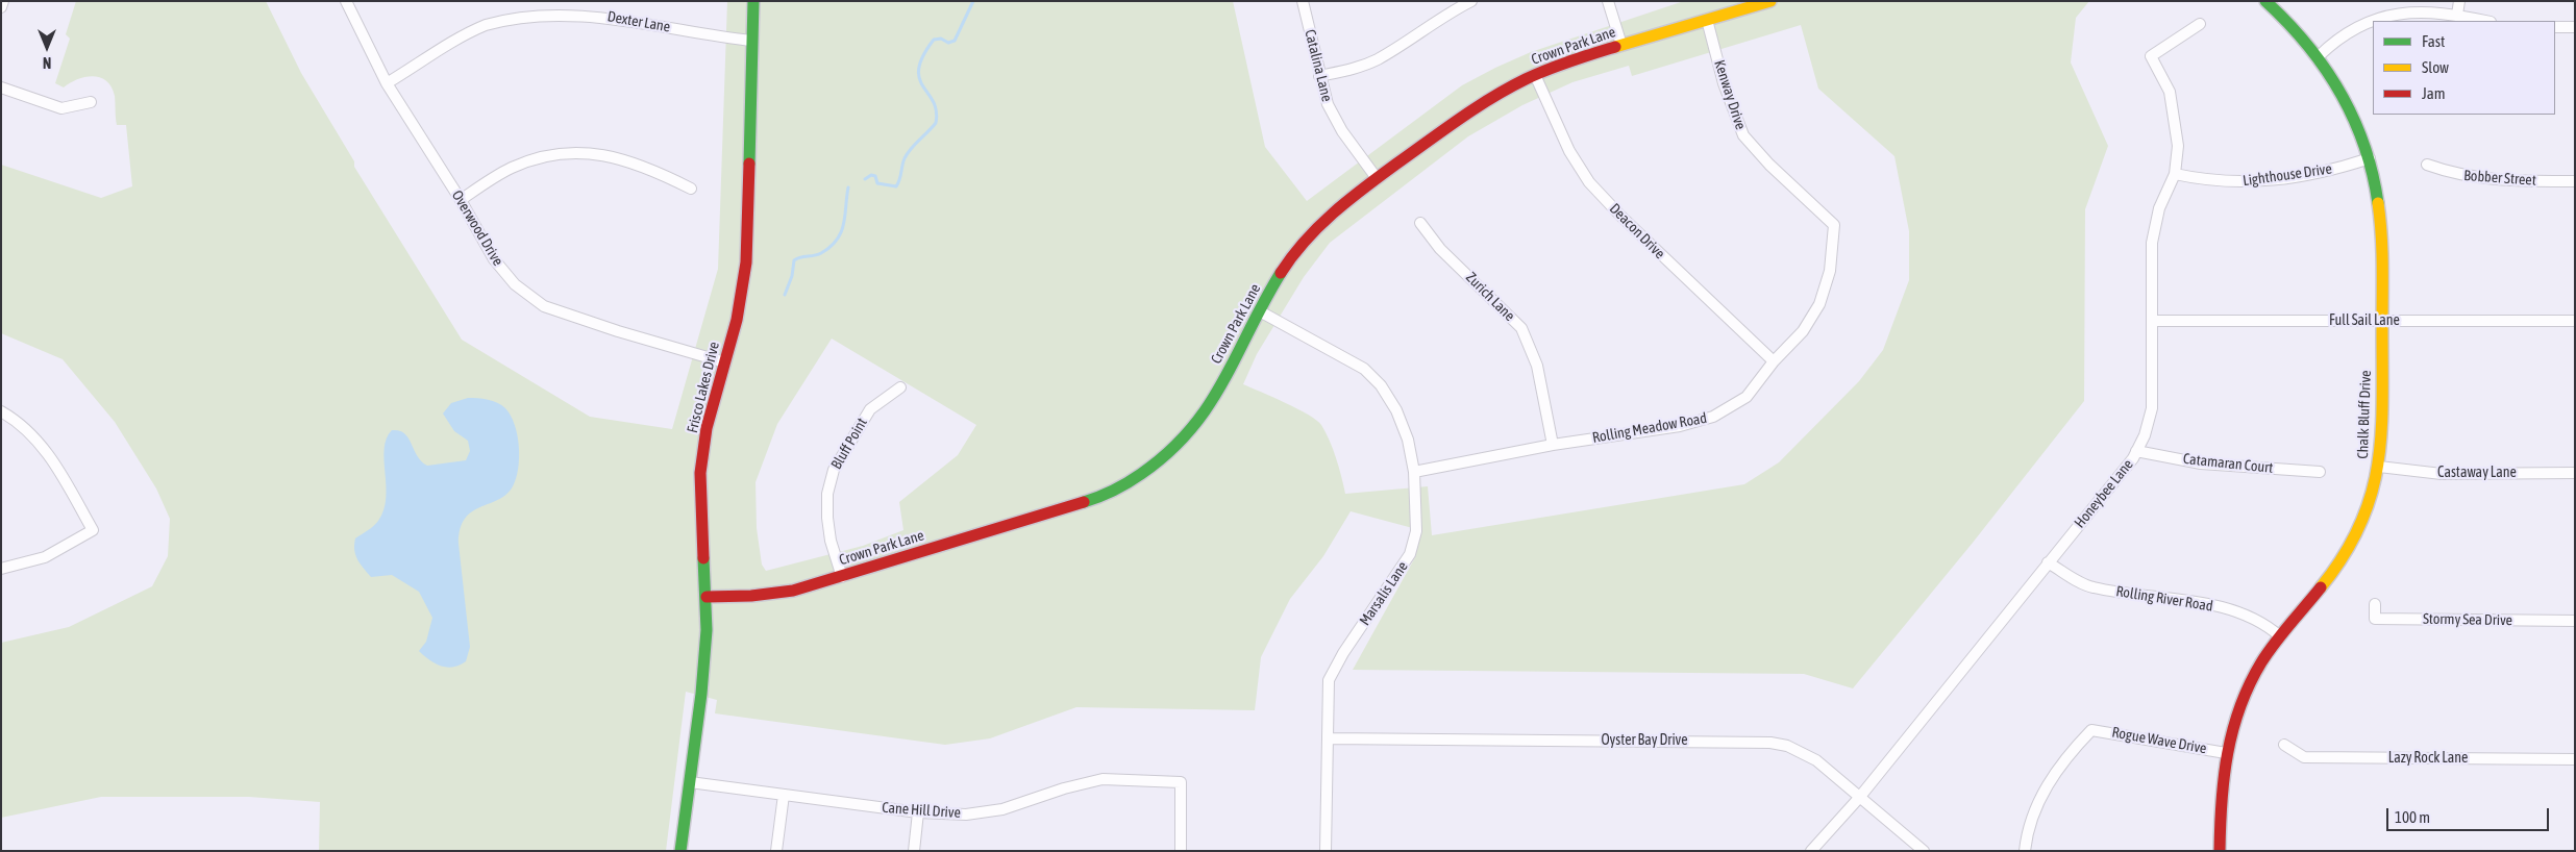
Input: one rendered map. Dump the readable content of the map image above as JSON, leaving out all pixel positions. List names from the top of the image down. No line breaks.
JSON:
{"streets":{"street":["Dexter Lane","Crown Park Lane","Catalina Lane","Kenway Drive","Lighthouse Drive","Bobber Street","Overwood Drive","Deacon Drive","Zurich Lane","Full Sail Lane","Frisco Lakes Drive","Chalk Bluff Drive","Rolling Meadow Road","Bluff Point","Catamaran Court","Castaway Lane","Honeybee Lane","Marsalis Lane","Rolling River Road","Stormy Sea Drive","Oyster Bay Drive","Rogue Wave Drive","Lazy Rock Lane","Cane Hill Drive"]},"crossings":[["Dexter Lane","Overwood Drive"],["Dexter Lane","Frisco Lakes Drive"],["Crown Park Lane","Catalina Lane"],["Crown Park Lane","Kenway Drive"],["Crown Park Lane","Deacon Drive"],["Crown Park Lane","Frisco Lakes Drive"],["Crown Park Lane","Bluff Point"],["Crown Park Lane","Marsalis Lane"],["Kenway Drive","Rolling Meadow Road"],["Lighthouse Drive","Chalk Bluff Drive"],["Lighthouse Drive","Honeybee Lane"],["Overwood Drive","Frisco Lakes Drive"],["Deacon Drive","Rolling Meadow Road"],["Zurich Lane","Rolling Meadow Road"],["Full Sail Lane","Chalk Bluff Drive"],["Full Sail Lane","Honeybee Lane"],["Frisco Lakes Drive","Cane Hill Drive"],["Chalk Bluff Drive","Castaway Lane"],["Chalk Bluff Drive","Rolling River Road"],["Chalk Bluff Drive","Rogue Wave Drive"],["Rolling Meadow Road","Marsalis Lane"],["Catamaran Court","Honeybee Lane"],["Honeybee Lane","Rolling River Road"],["Honeybee Lane","Oyster Bay Drive"],["Marsalis Lane","Oyster Bay Drive"]],"legend":["Fast","Slow","Jam"],"scale_bar":"100 m","north":"bottom"}
